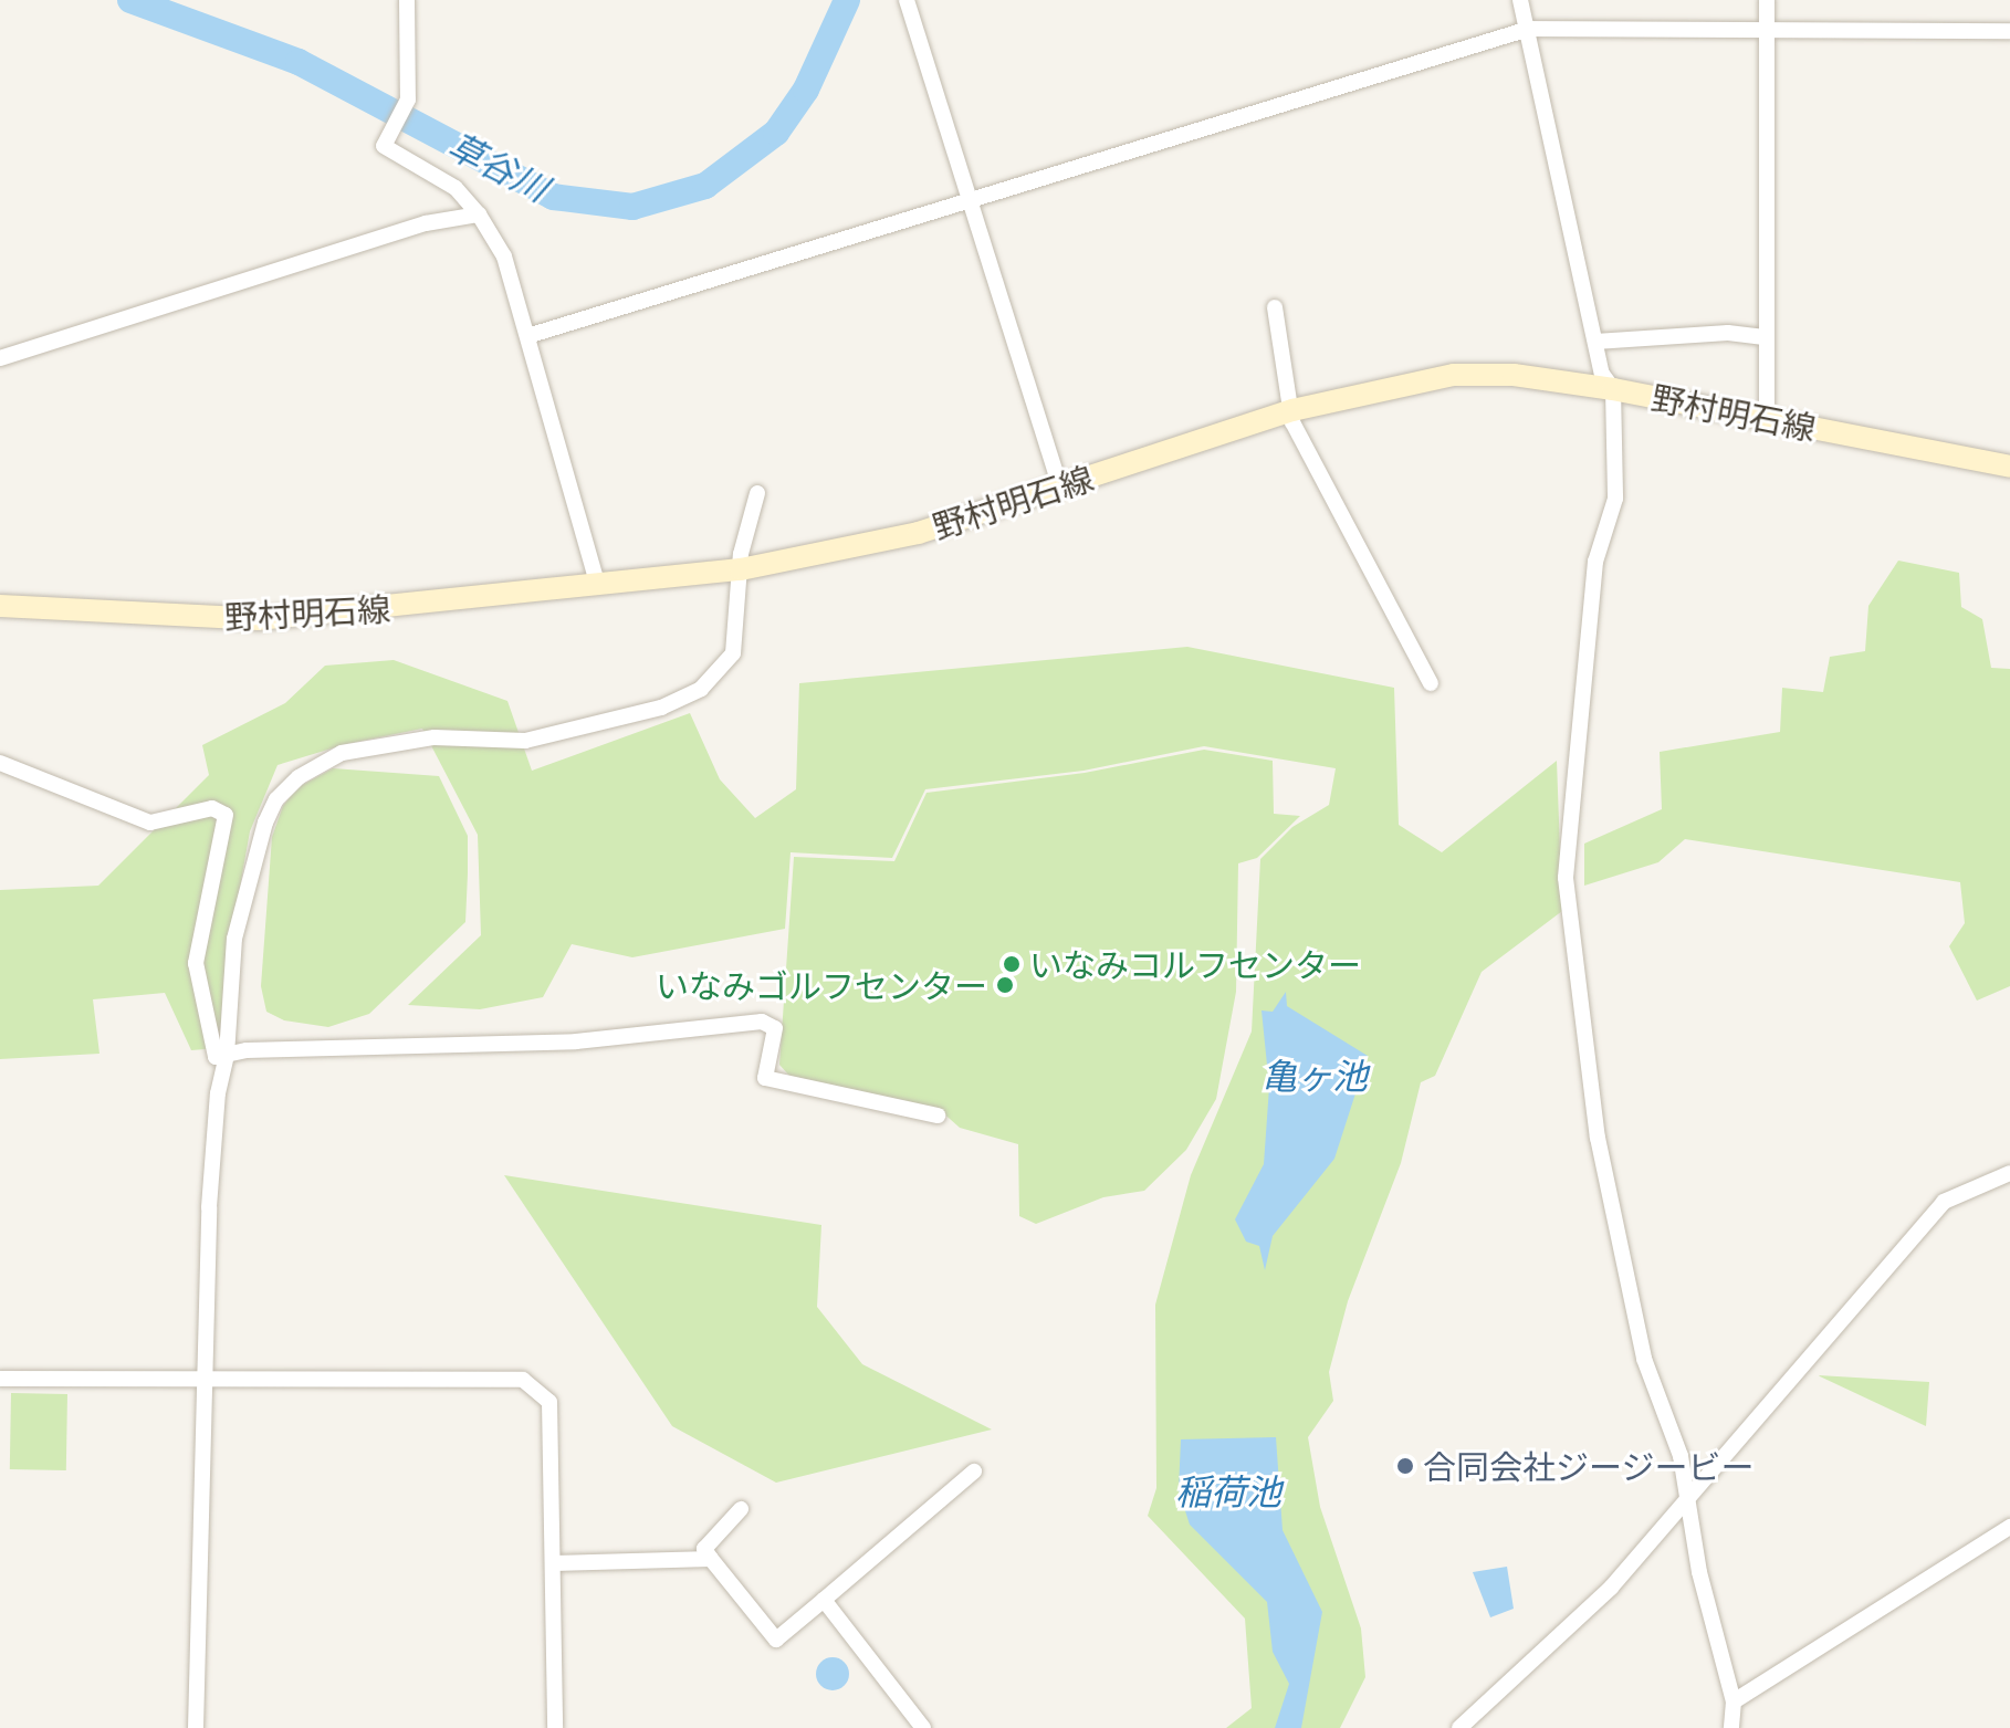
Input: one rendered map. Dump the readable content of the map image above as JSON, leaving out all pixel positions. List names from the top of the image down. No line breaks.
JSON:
{"streets":{"main road":["野村明石線"]},"water":["草谷川","亀ヶ池","稲荷池"],"places":["いなみコルフセンター","いなみゴルフセンター","合同会社ジージービー"]}
